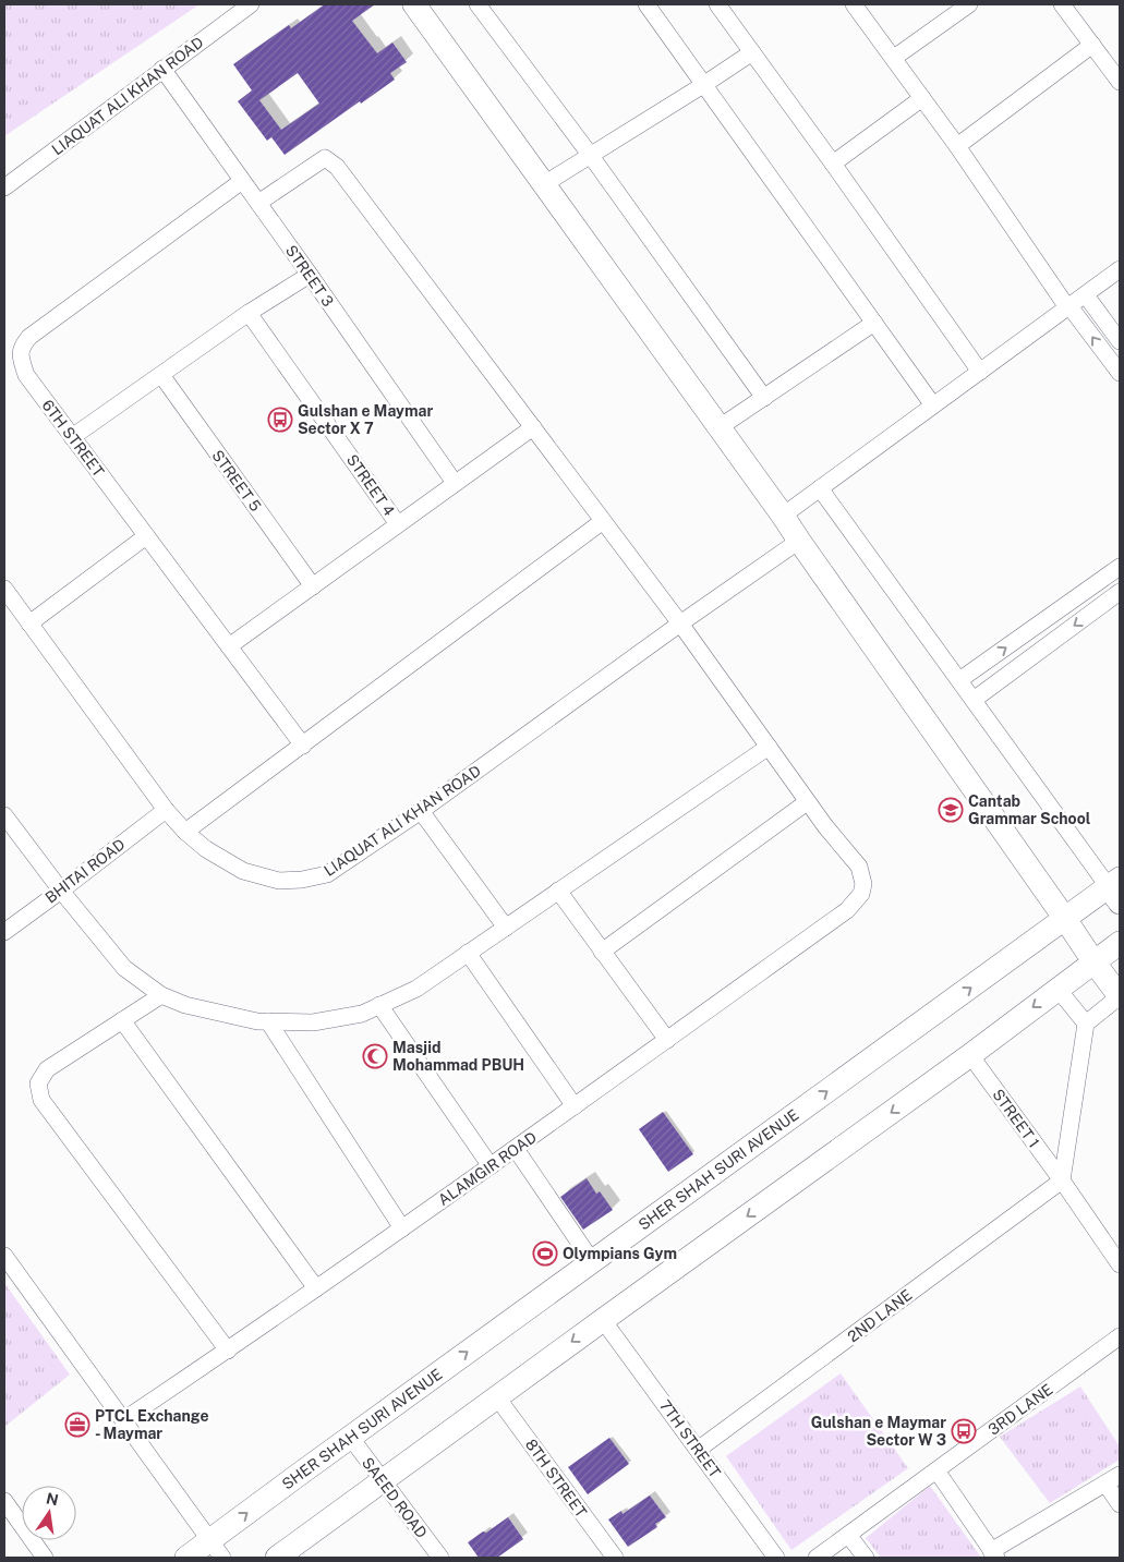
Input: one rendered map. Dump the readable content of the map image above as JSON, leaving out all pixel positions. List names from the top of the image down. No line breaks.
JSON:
{"streets":{"street":["LIAQUAT ALI KHAN ROAD","STREET 3","6TH STREET","STREET 5","STREET 4","BHITAI ROAD","STREET 1","ALAMGIR ROAD","SHER SHAH SURI AVENUE","2ND LANE","3RD LANE","7TH STREET","8TH STREET","SAEED ROAD"]},"crossings":[["LIAQUAT ALI KHAN ROAD","STREET 3"],["LIAQUAT ALI KHAN ROAD","BHITAI ROAD"],["LIAQUAT ALI KHAN ROAD","ALAMGIR ROAD"],["STREET 3","6TH STREET"],["STREET 3","ALAMGIR ROAD"],["STREET 1","2ND LANE"],["SHER SHAH SURI AVENUE","SAEED ROAD"],["2ND LANE","7TH STREET"]],"places":{"bus stop":["Gulshan e Maymar Sector X 7","Gulshan e Maymar Sector W 3"],"school or university":["Cantab Grammar School"],"mosque":["Masjid Mohammad PBUH"],"sports":["Olympians Gym"],"office":["PTCL Exchange - Maymar"]},"north":"top"}
